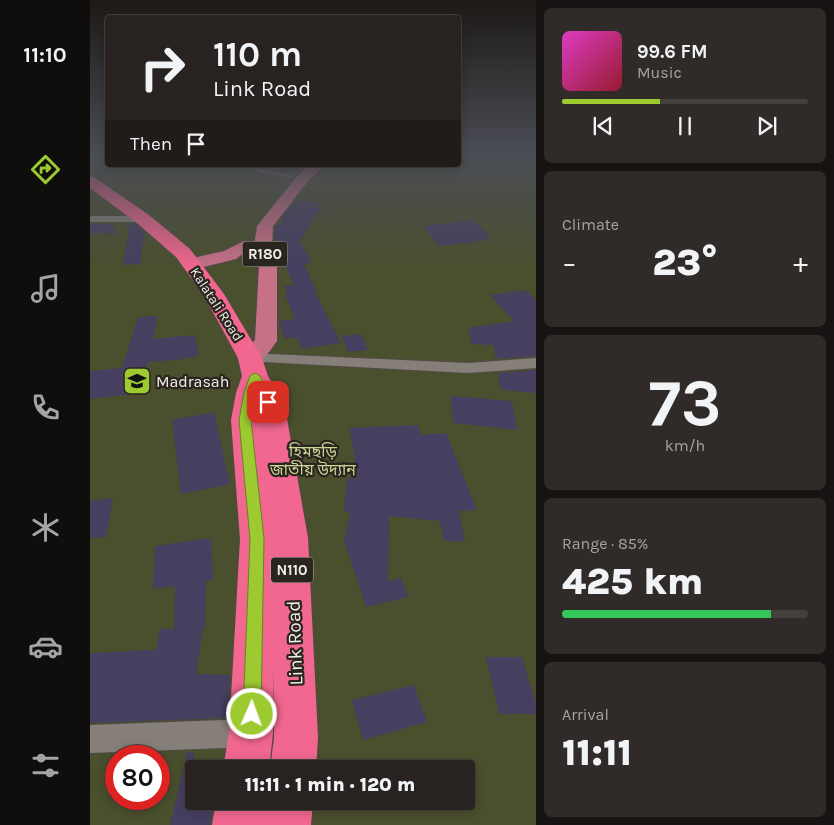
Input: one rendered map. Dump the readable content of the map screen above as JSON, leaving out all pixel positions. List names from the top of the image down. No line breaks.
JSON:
{"streets":{"highway":["Kalatali Road","N110","Link Road"],"main road":["R180"]},"crossings":[["R180","Kalatali Road"],["R180","N110"],["R180","Link Road"],["Kalatali Road","N110"],["Kalatali Road","Link Road"],["N110","Link Road"]],"parks":["হিমছড়ি জাতীয় উদ্যান"],"places":{"school or university":["Madrasah"]},"page":{"tabs":"11:10","turn":["110 m","Link Road"],"song":["99.6 FM","Music"],"then":"Then","tile":["Climate",["73","km/h"],["Range · 85%","425 km"],["Arrival","11:11"]],"heat":["−","23°","+"],"limit":"80","trip":"11:11 · 1 min · 120 m"}}
